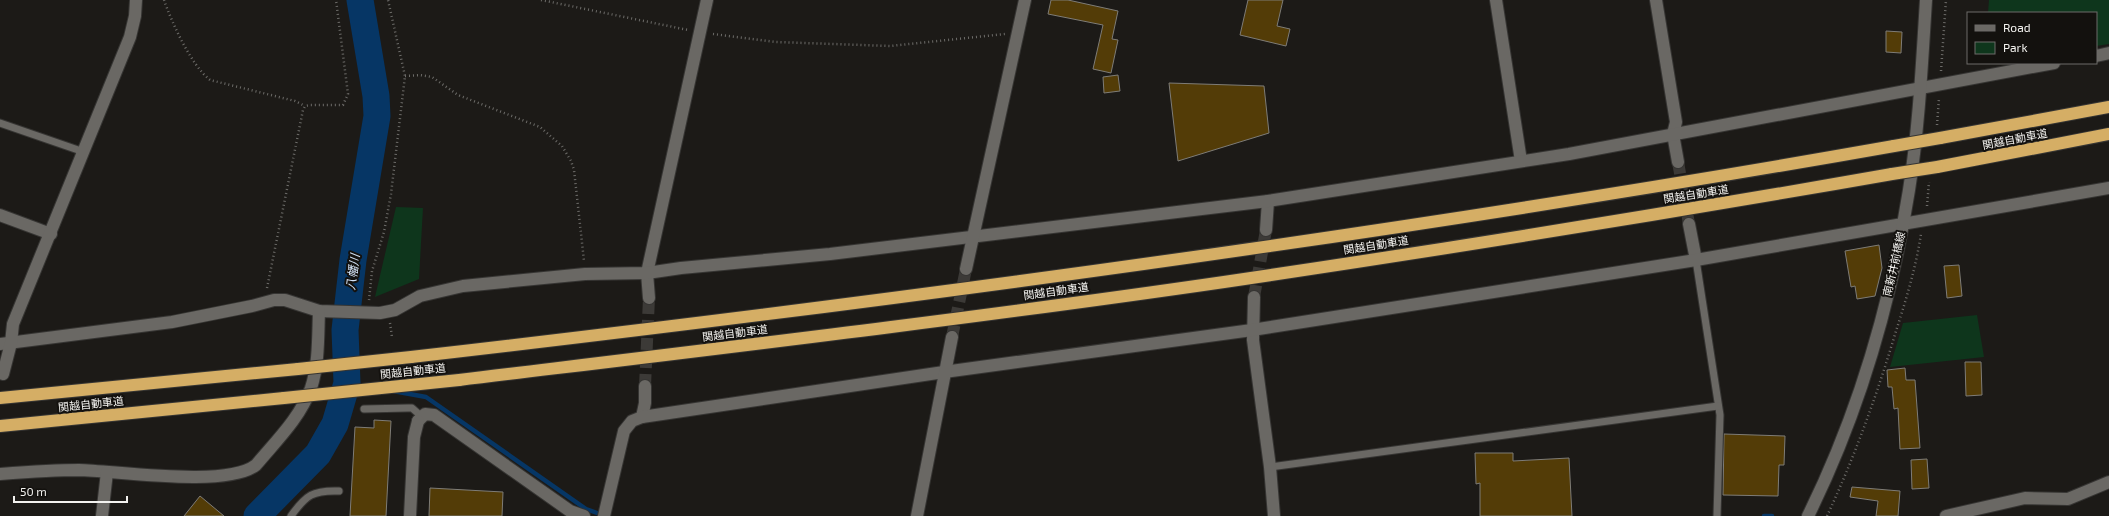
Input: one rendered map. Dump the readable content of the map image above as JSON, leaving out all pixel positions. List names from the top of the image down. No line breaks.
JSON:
{"streets":{"highway":["関越自動車道"],"street":["南新井前橋線"]},"water":["八幡川"],"legend":["Road","Park"],"scale_bar":"50 m"}
